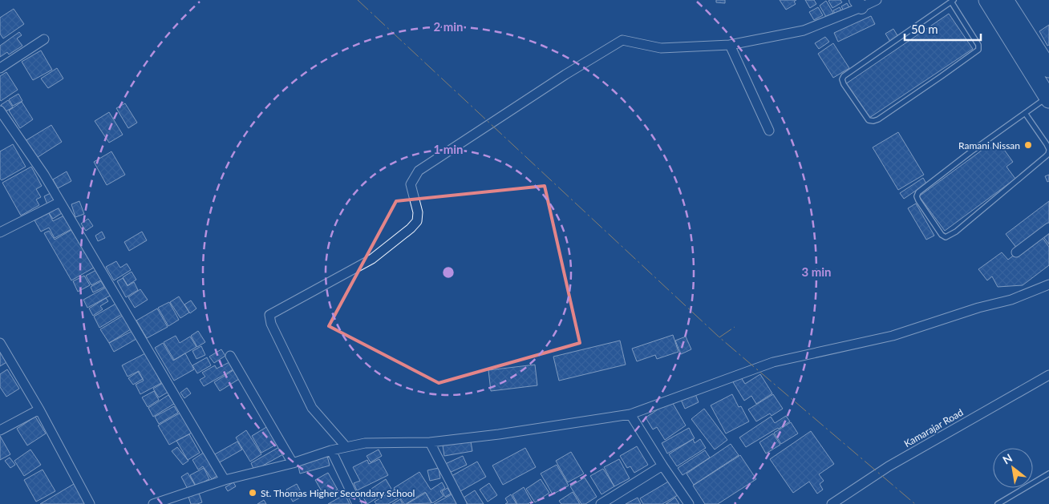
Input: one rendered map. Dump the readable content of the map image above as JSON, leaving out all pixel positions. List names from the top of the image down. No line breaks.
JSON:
{"streets":{"street":["Kamarajar Road"]},"places":["Ramani Nissan","St. Thomas Higher Secondary School"],"scale_bar":"50 m","north":"top left","rings":["2 min","1 min","3 min"]}
